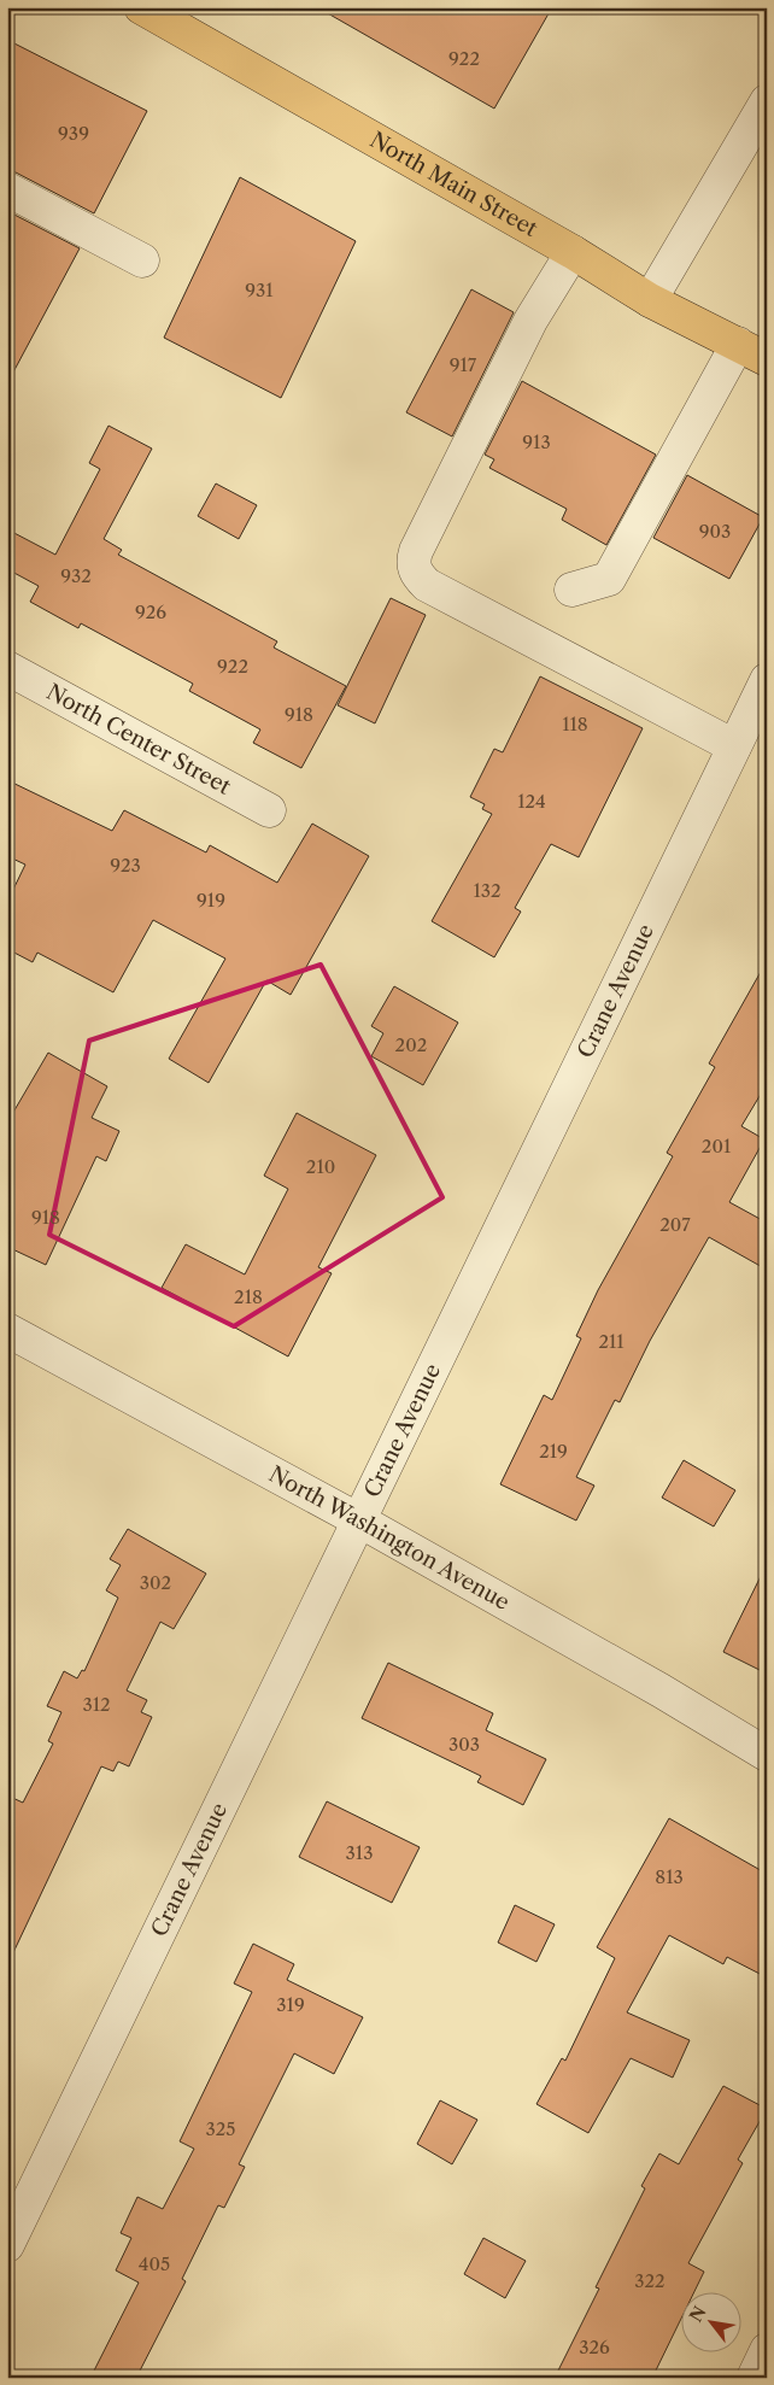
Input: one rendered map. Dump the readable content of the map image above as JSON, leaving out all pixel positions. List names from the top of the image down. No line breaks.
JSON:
{"streets":{"main road":["North Main Street"],"street":["North Center Street","Crane Avenue","North Washington Avenue"]},"crossings":[["Crane Avenue","North Washington Avenue"]],"house_numbers":["922","939","931","917","913","903","932","926","922","918","118","124","923","132","919","202","201","210","918","207","218","211","219","302","312","303","313","813","319","325","405","322","326"],"north":"top left"}
